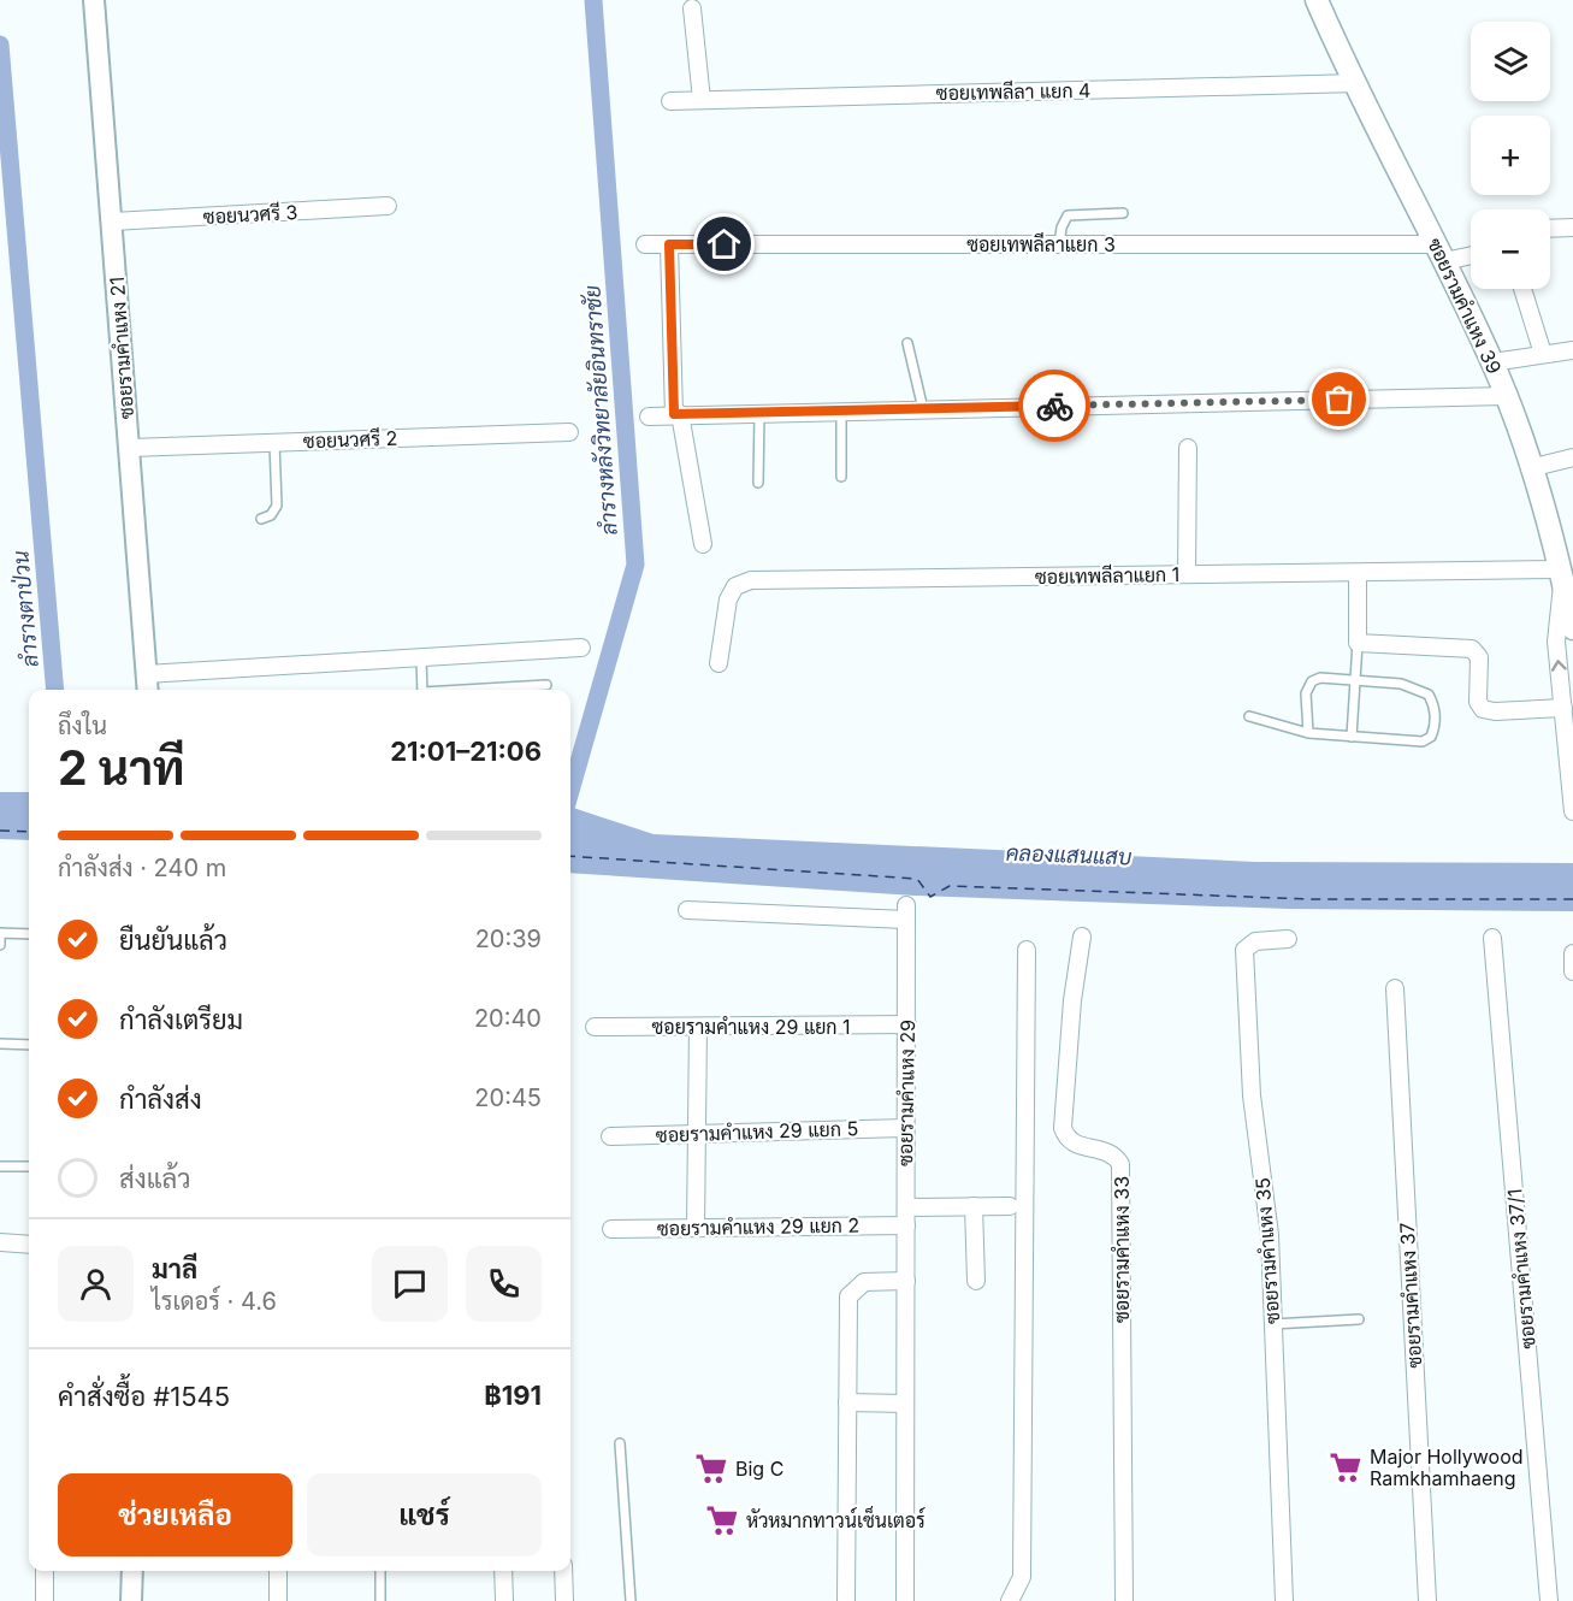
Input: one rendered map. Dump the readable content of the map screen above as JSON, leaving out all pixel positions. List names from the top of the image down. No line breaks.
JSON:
{"streets":{"main road":["ซอยรามคำแหง 39"],"street":["ซอยเทพลีลา แยก 4","ซอยนวศรี 3","ซอยเทพลีลาแยก 3","ซอยรามคำแหง 21","ซอยนวศรี 2","ซอยเทพลีลาแยก 1","ซอยรามคำแหง 29 แยก 1","ซอยรามคำแหง 29","ซอยรามคำแหง 29 แยก 5","ซอยรามคำแหง 29 แยก 2","ซอยรามคำแหง 33","ซอยรามคำแหง 35","ซอยรามคำแหง 37/1","ซอยรามคำแหง 37"]},"crossings":[["ซอยเทพลีลา แยก 4","ซอยรามคำแหง 39"],["ซอยนวศรี 3","ซอยรามคำแหง 21"],["ซอยเทพลีลาแยก 3","ซอยรามคำแหง 39"],["ซอยรามคำแหง 39","ซอยเทพลีลาแยก 1"],["ซอยรามคำแหง 21","ซอยนวศรี 2"],["ซอยรามคำแหง 29 แยก 1","ซอยรามคำแหง 29"],["ซอยรามคำแหง 29","ซอยรามคำแหง 29 แยก 5"],["ซอยรามคำแหง 29","ซอยรามคำแหง 29 แยก 2"]],"water":["ลำรางหลังวิทยาลัยอินทราชัย","ลำรางตาป่วน","คลองแสนแสบ"],"places":{"supermarket":["Major Hollywood Ramkhamhaeng","Big C","หัวหมากทาวน์เซ็นเตอร์"]},"page":{"map_buttons":["+","−"],"heading":["2 นาที","ถึงใน","21:01–21:06"],"panel":["มาลี","ไรเดอร์ · 4.6","คำสั่งซื้อ #1545","฿191"],"bar":"กำลังส่ง · 240 m","list":[["ยืนยันแล้ว","20:39"],["กำลังเตรียม","20:40"],["กำลังส่ง","20:45"],"ส่งแล้ว"],"buttons":["ช่วยเหลือ","แชร์"]}}
